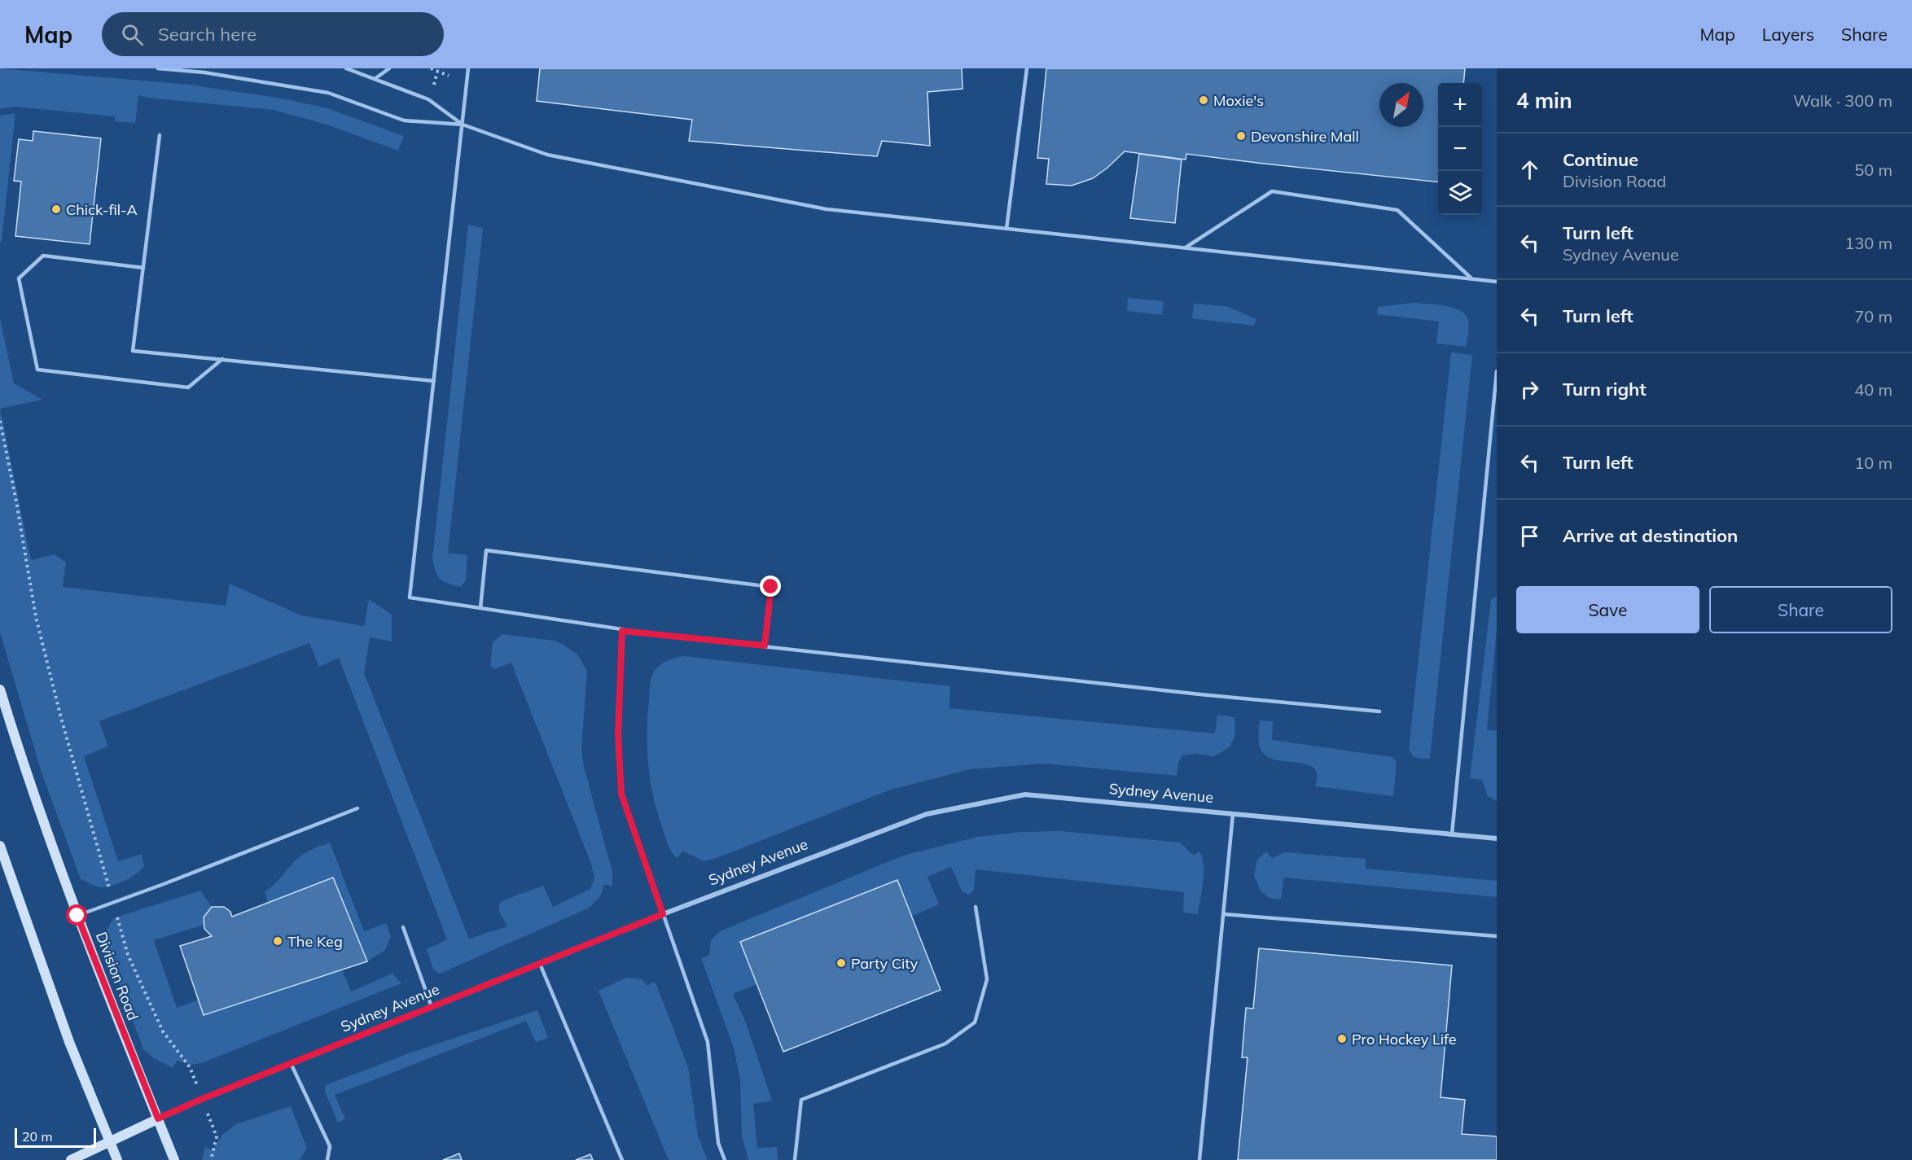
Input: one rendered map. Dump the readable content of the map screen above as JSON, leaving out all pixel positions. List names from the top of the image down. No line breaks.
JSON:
{"streets":{"main road":["Sydney Avenue","Division Road"]},"crossings":[["Sydney Avenue","Division Road"]],"places":["Moxie's","Devonshire Mall","Chick-fil-A","The Keg","Party City","Pro Hockey Life"],"scale_bar":"20 m","north":"top right","page":{"header":"Map","search":"Search here","nav":["Map","Layers","Share"],"heading":["4 min","Walk · 300 m"],"map_buttons":["+","−"],"list":[["Continue","Division Road","50 m"],["Turn left","Sydney Avenue","130 m"],["Turn left","70 m"],["Turn right","40 m"],["Turn left","10 m"],"Arrive at destination"],"buttons":["Save","Share"],"scale":"20 m"}}
